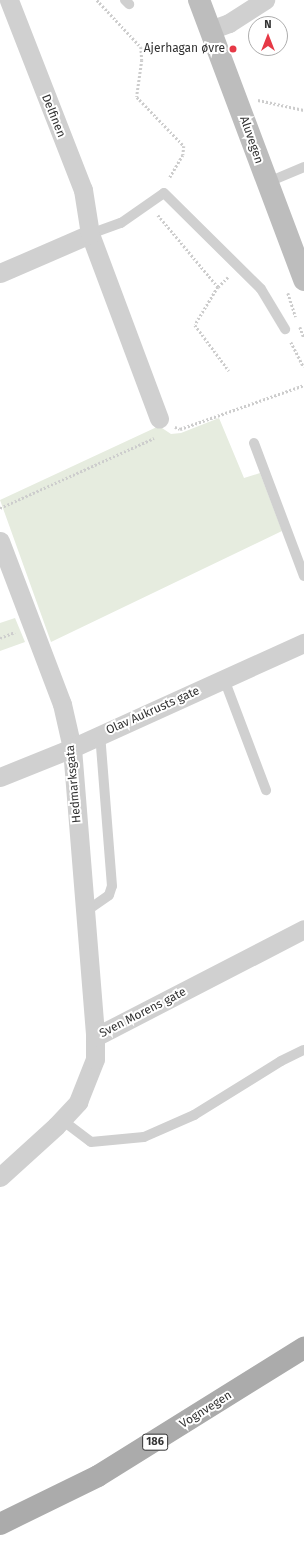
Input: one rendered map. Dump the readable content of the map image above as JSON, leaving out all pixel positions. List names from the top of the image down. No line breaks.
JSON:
{"streets":{"main road":["Aluvegen","Vognvegen","186"],"street":["Delfinen","Olav Aukrusts gate","Hedmarksgata","Sven Morens gate"]},"crossings":[["Olav Aukrusts gate","Hedmarksgata"],["Hedmarksgata","Sven Morens gate"]],"places":["Ajerhagan øvre"],"north":"top"}
